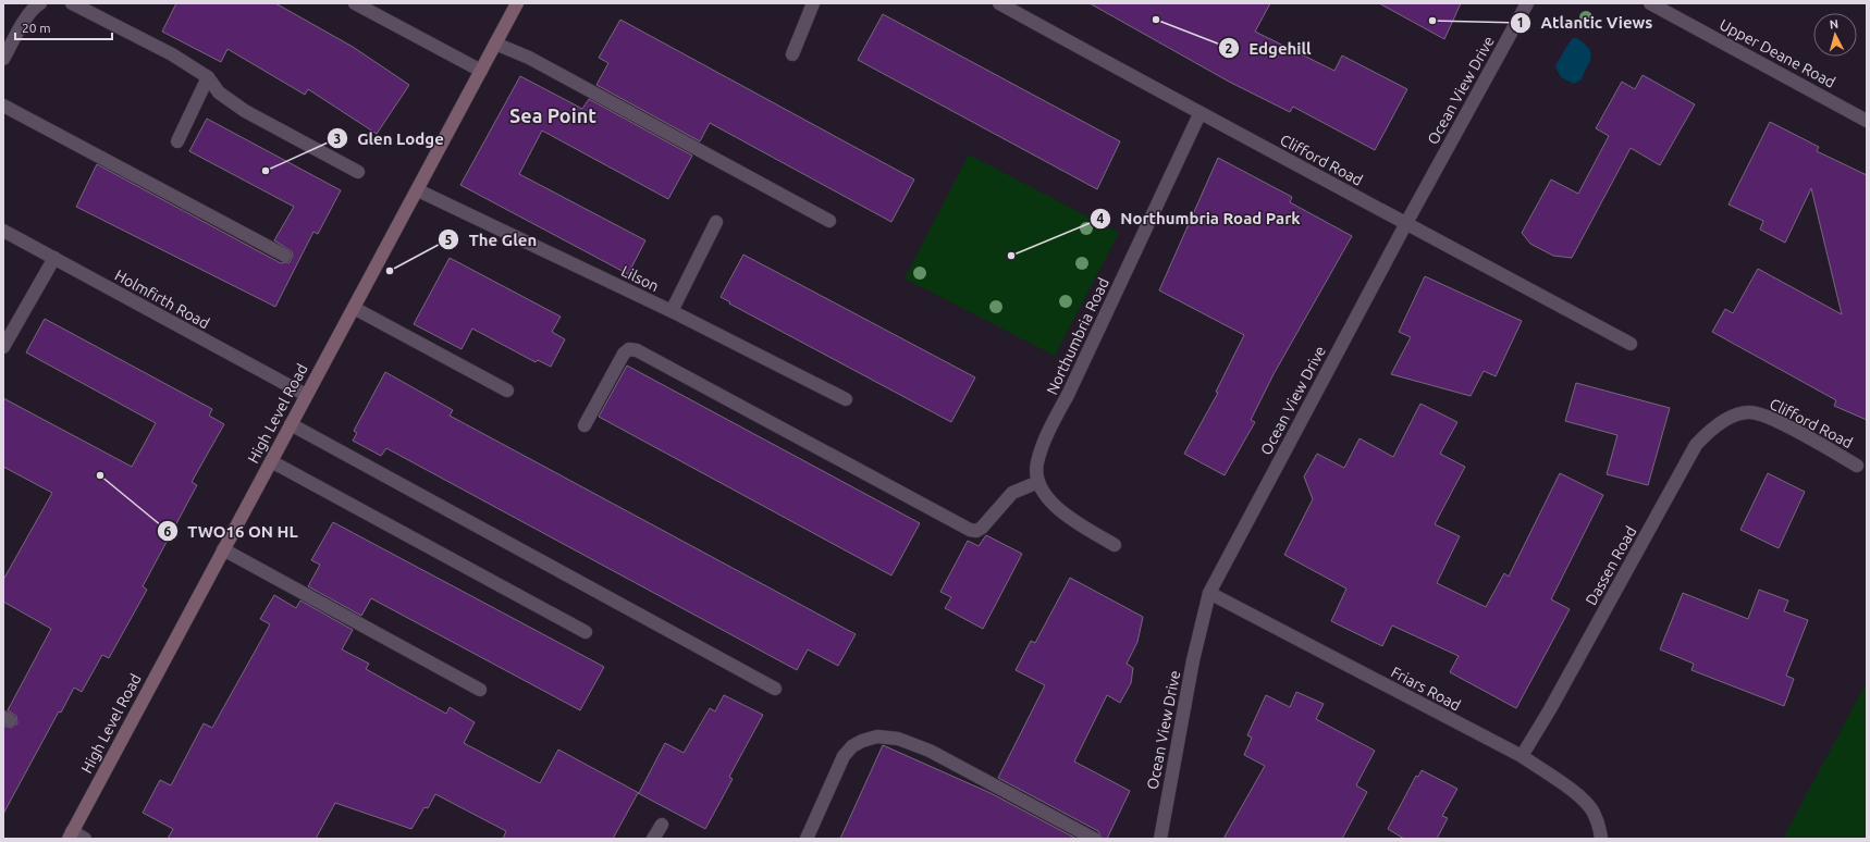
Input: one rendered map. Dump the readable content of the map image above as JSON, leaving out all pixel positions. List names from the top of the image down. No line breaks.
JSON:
{"streets":{"street":["Upper Deane Road","Ocean View Drive","Clifford Road","Lilson","Holmfirth Road","Northumbria Road","High Level Road","Dassen Road","Friars Road"]},"crossings":[["Ocean View Drive","Clifford Road"],["Ocean View Drive","Friars Road"],["Clifford Road","Northumbria Road"],["Clifford Road","Dassen Road"],["Lilson","High Level Road"],["Holmfirth Road","High Level Road"],["Dassen Road","Friars Road"]],"districts":["Sea Point"],"places":["Edgehill","Atlantic Views","Glen Lodge","Northumbria Road Park","The Glen","TWO16 ON HL"],"scale_bar":"20 m","north":"top"}
